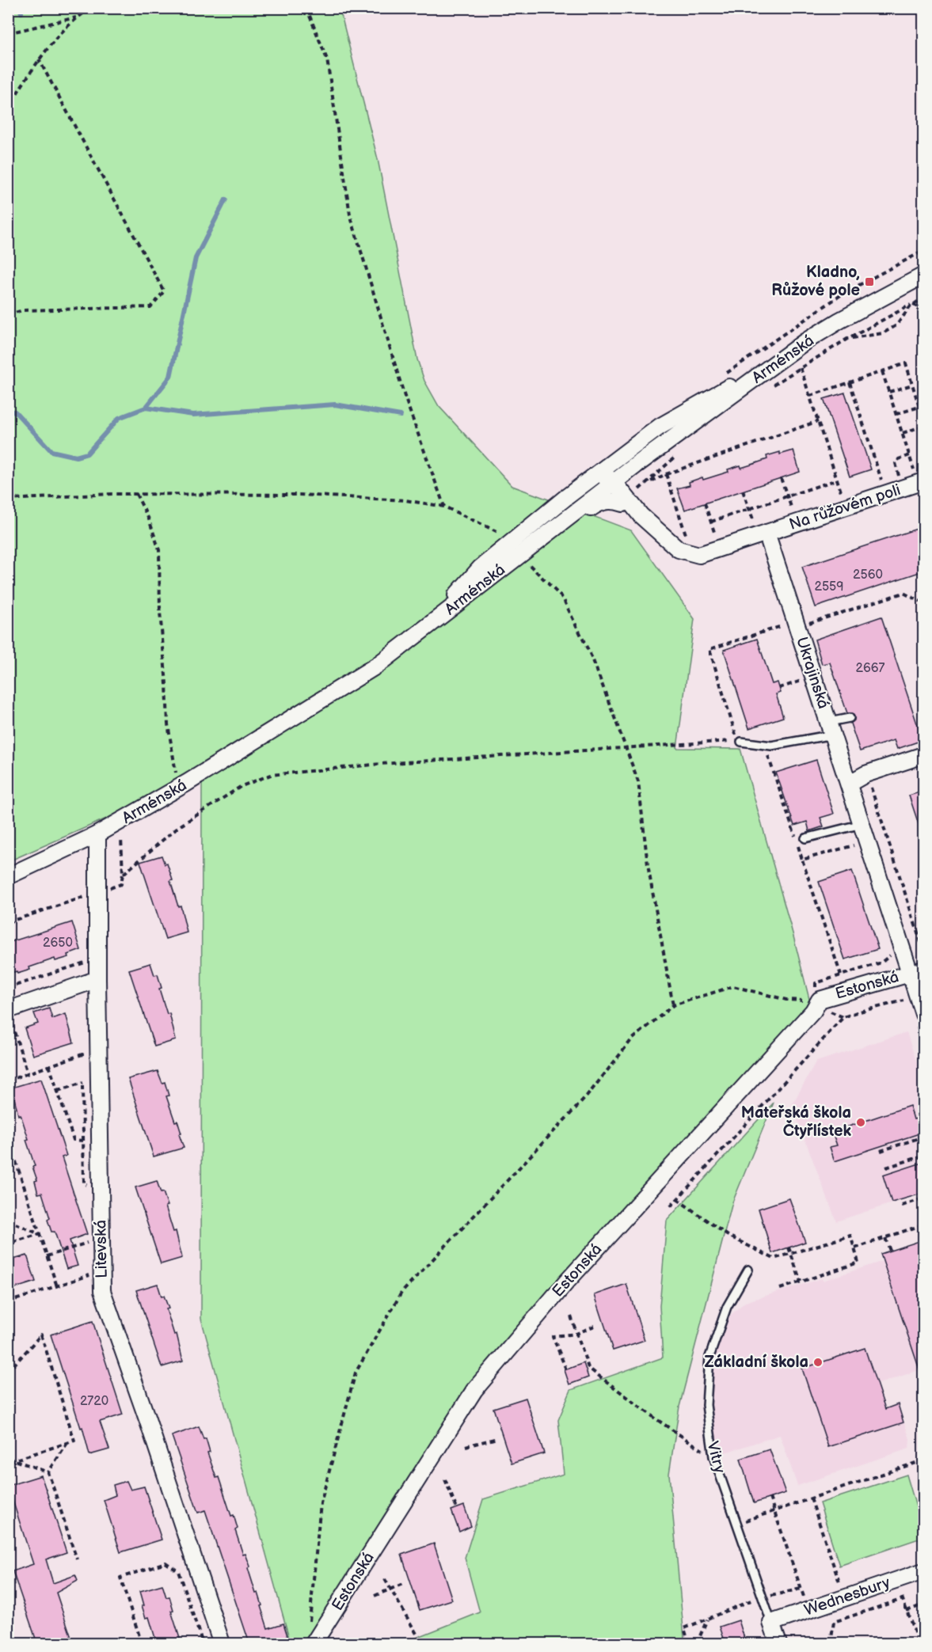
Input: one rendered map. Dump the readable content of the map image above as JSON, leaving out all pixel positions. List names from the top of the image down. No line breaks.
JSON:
{"streets":{"street":["Arménská","Na růžovém poli","Ukrajinská","Estonská","Litevská","Vitry","Wednesbury"]},"crossings":[["Arménská","Litevská"],["Na růžovém poli","Ukrajinská"],["Ukrajinská","Estonská"],["Vitry","Wednesbury"]],"places":{"transit":["Kladno, Růžové pole"],"other":["Mateřská škola Čtyřlístek","Základní škola"]},"house_numbers":["2560","2559","2667","2650","2720"]}
